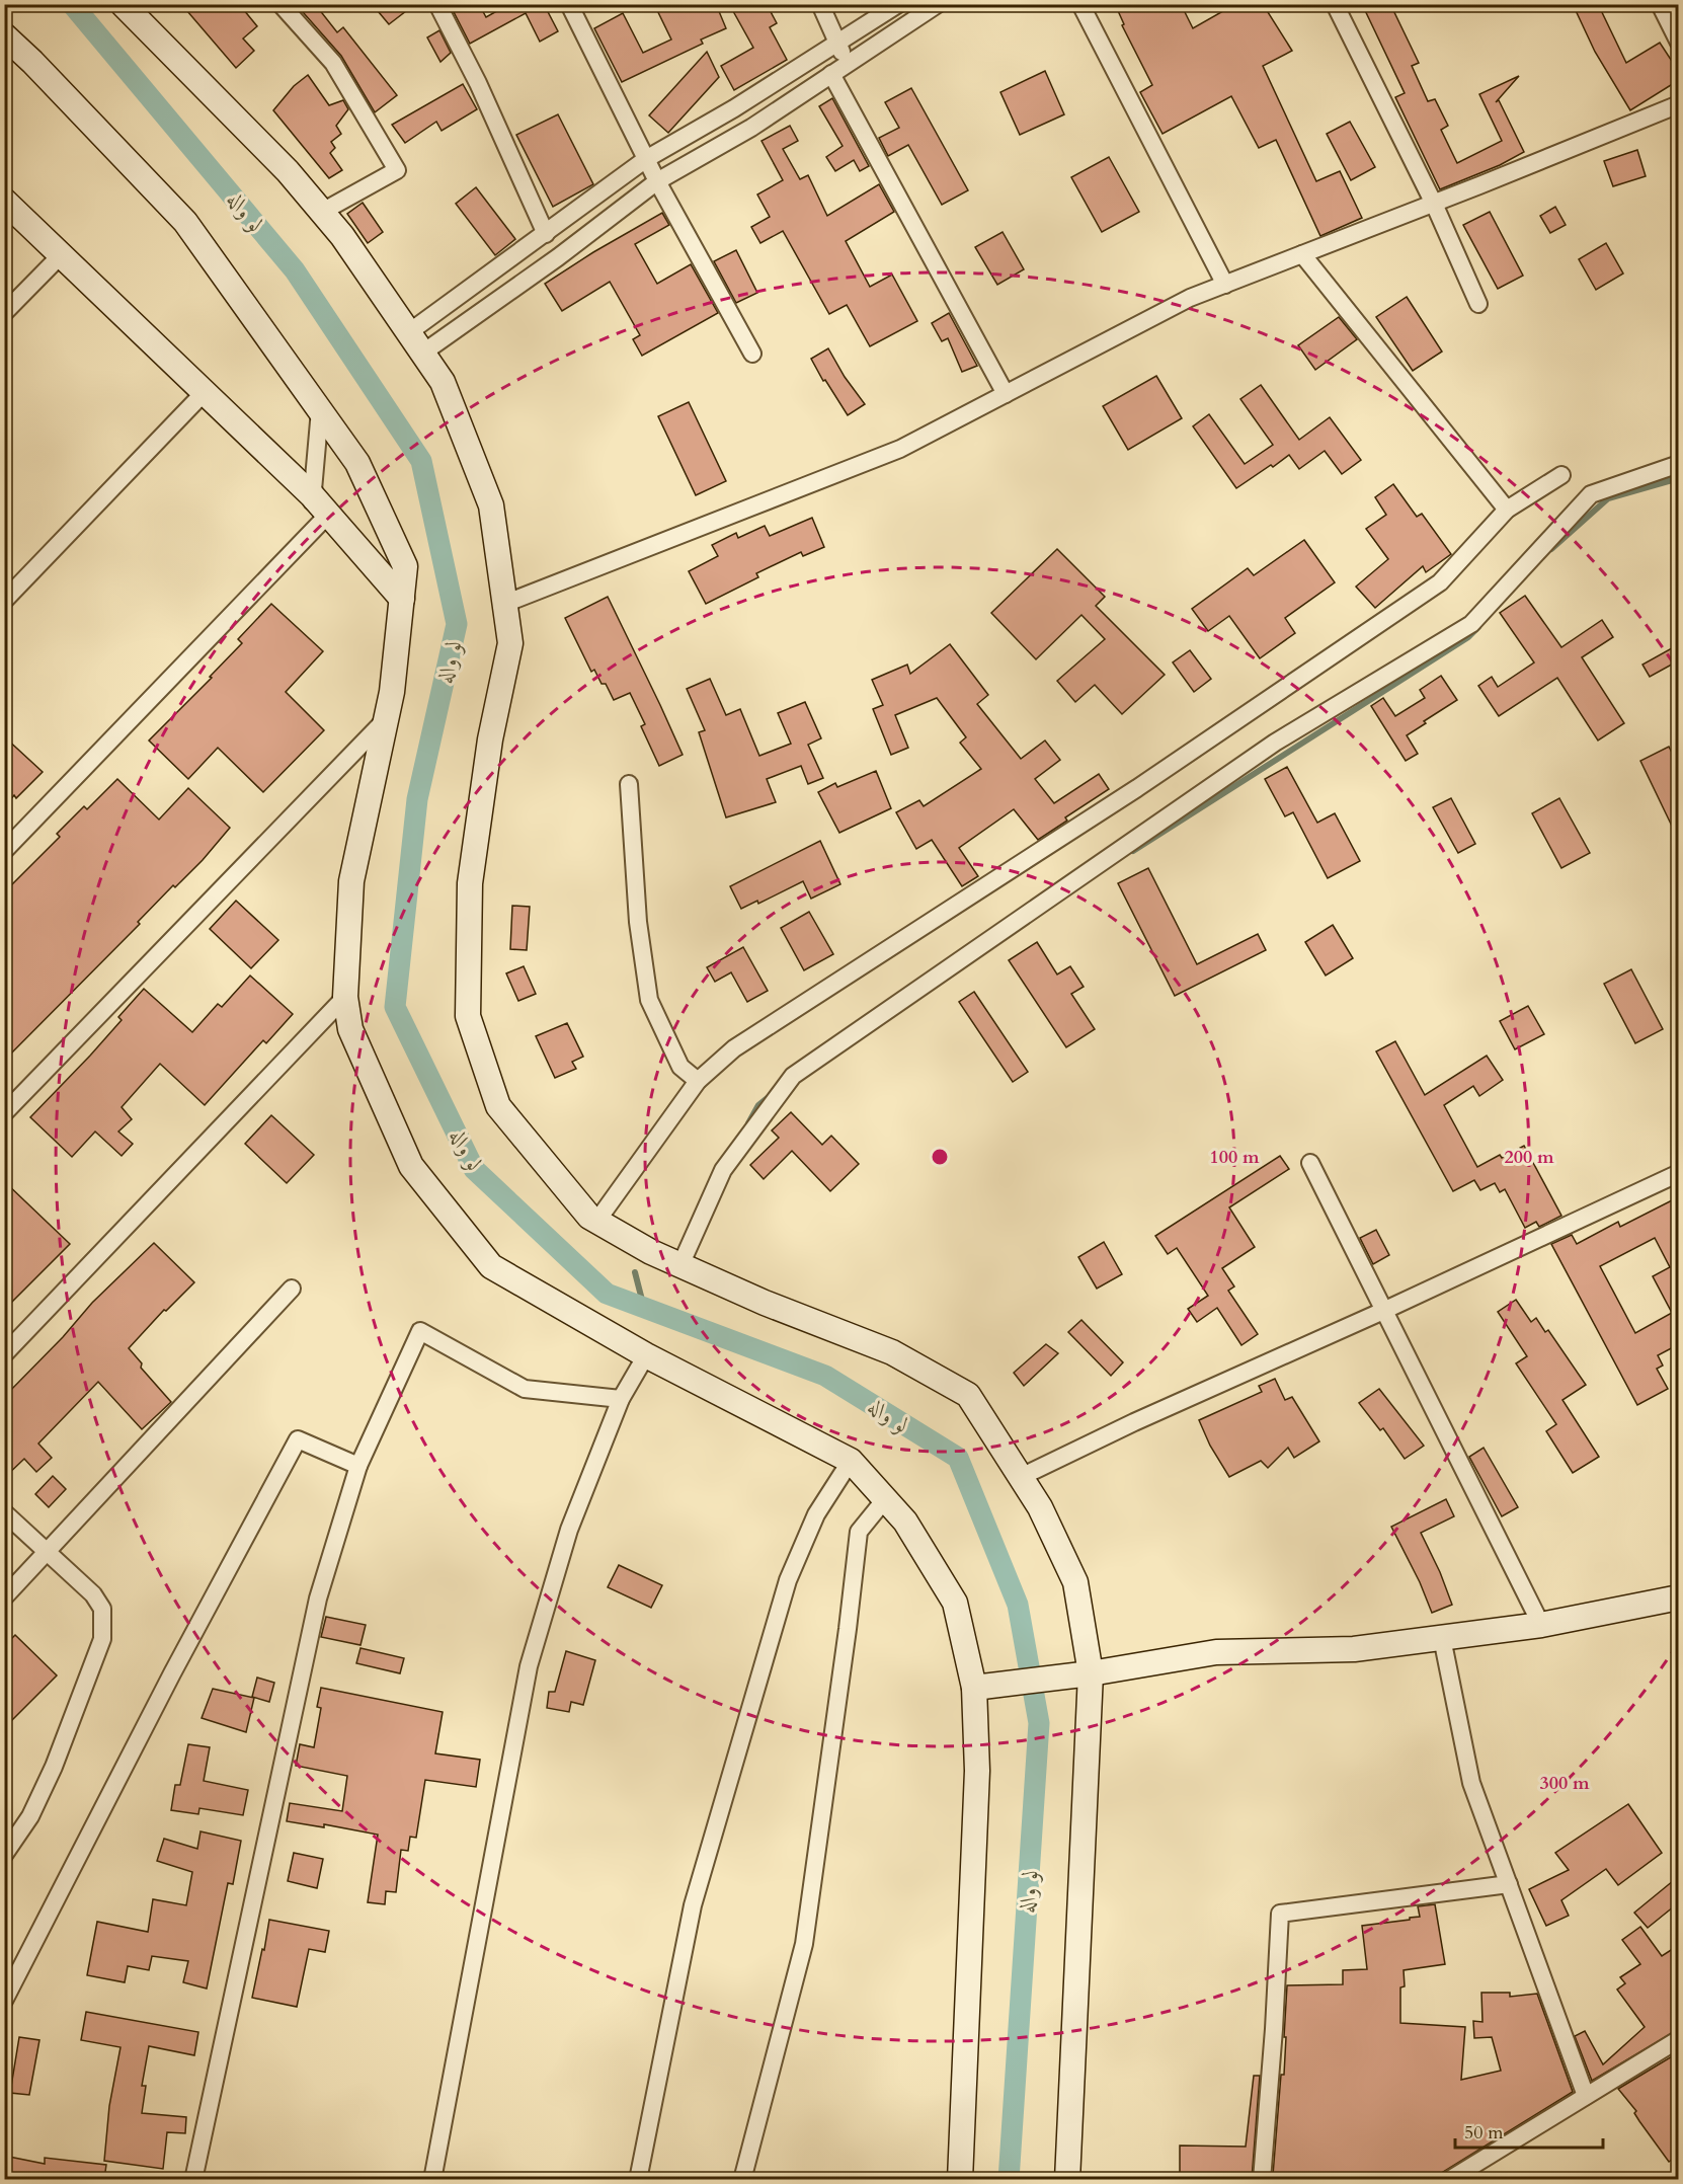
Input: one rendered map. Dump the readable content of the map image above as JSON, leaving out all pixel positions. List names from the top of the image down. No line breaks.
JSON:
{"water":["لو واله"],"scale_bar":"50 m","rings":["100 m","200 m","300 m"]}
